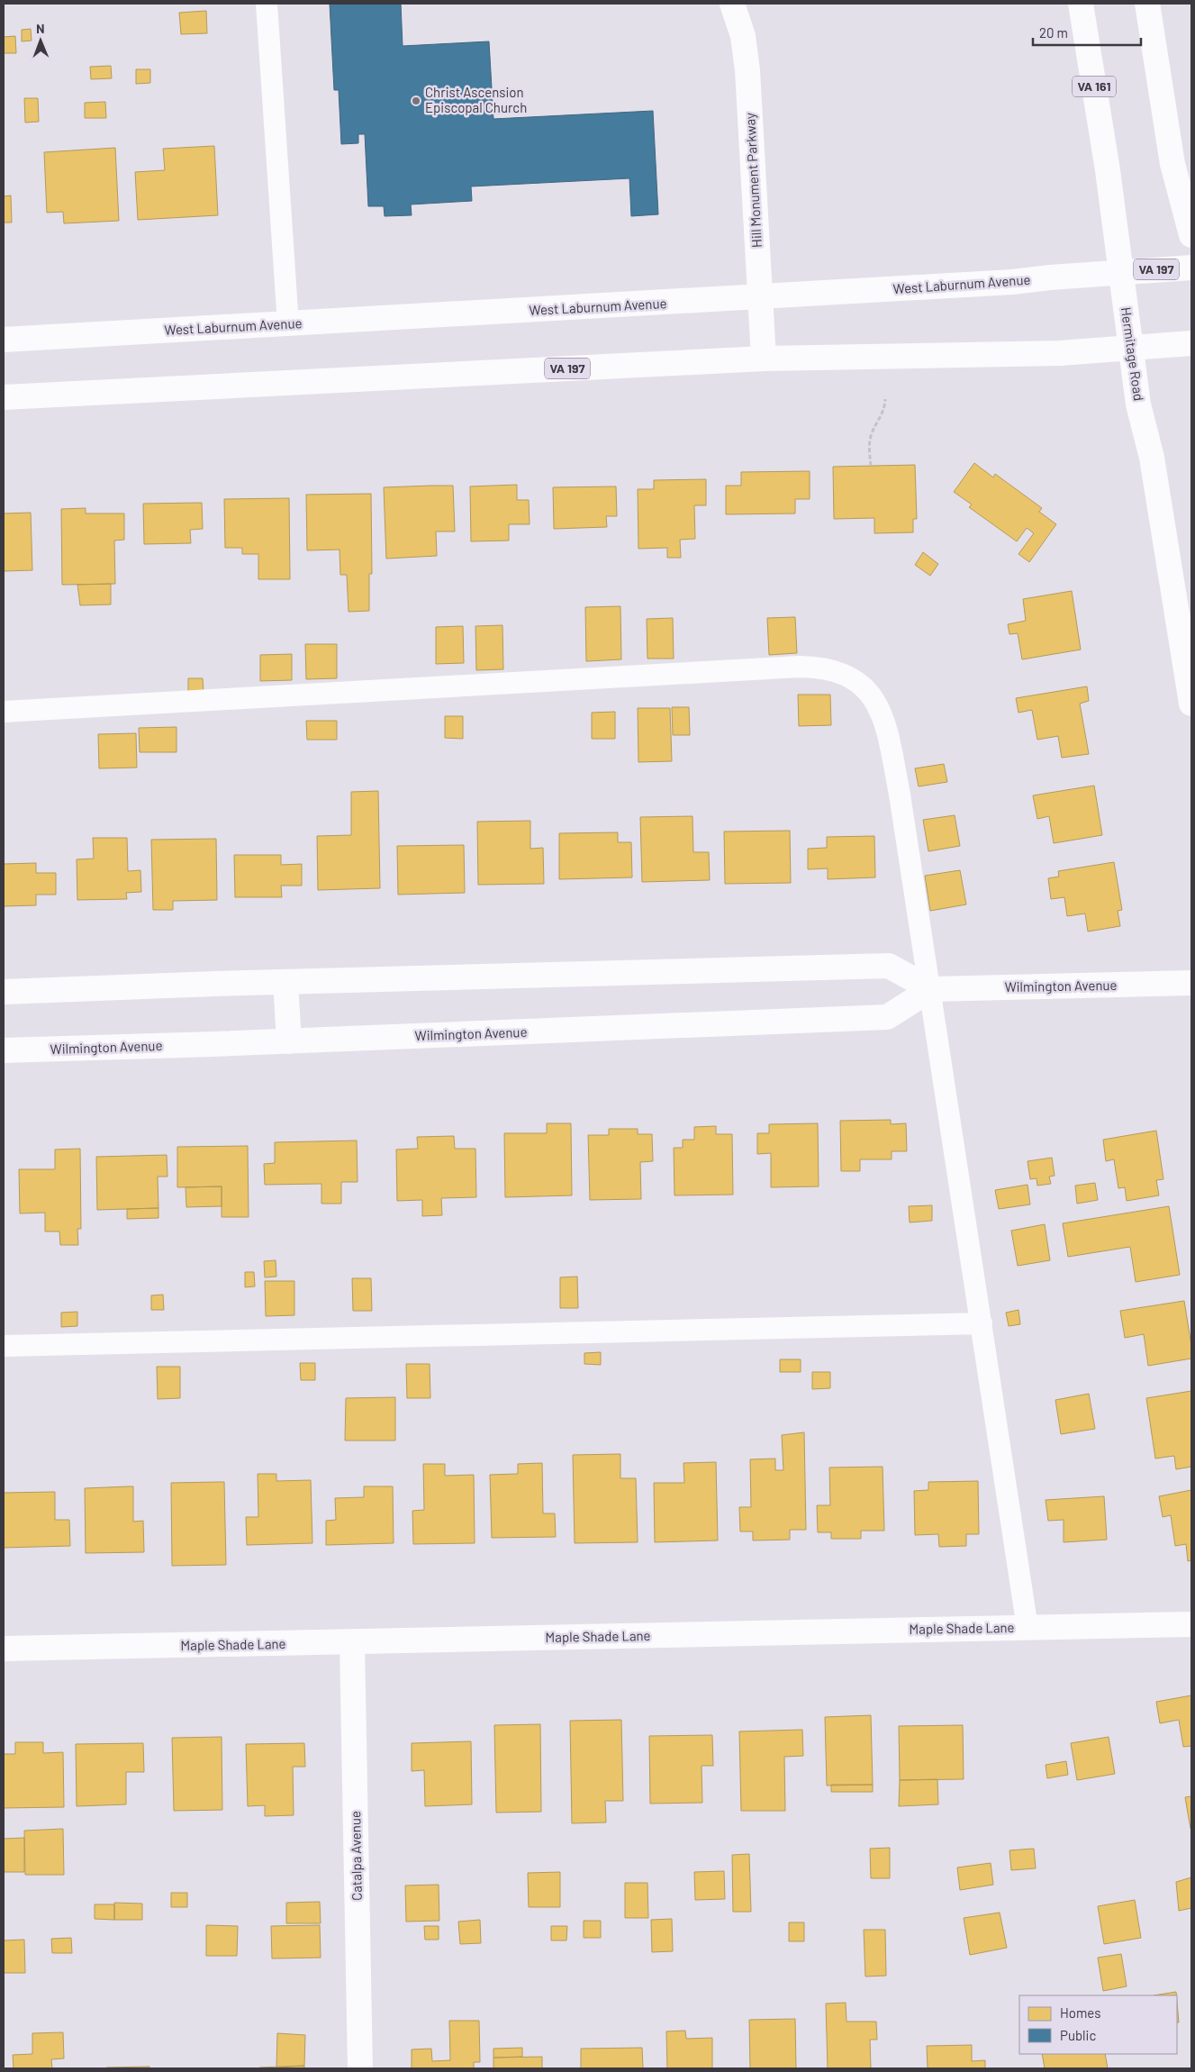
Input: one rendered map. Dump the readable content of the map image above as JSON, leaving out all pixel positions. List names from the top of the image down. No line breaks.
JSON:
{"streets":{"street":["VA 161","Hill Monument Parkway","VA 197","West Laburnum Avenue","Hermitage Road","Wilmington Avenue","Maple Shade Lane","Catalpa Avenue"]},"crossings":[["Hill Monument Parkway","VA 197"],["Hill Monument Parkway","West Laburnum Avenue"],["VA 197","Hermitage Road"],["West Laburnum Avenue","Hermitage Road"],["Maple Shade Lane","Catalpa Avenue"]],"places":["Christ Ascension Episcopal Church"],"legend":["Homes","Public"],"scale_bar":"20 m","north":"top"}
